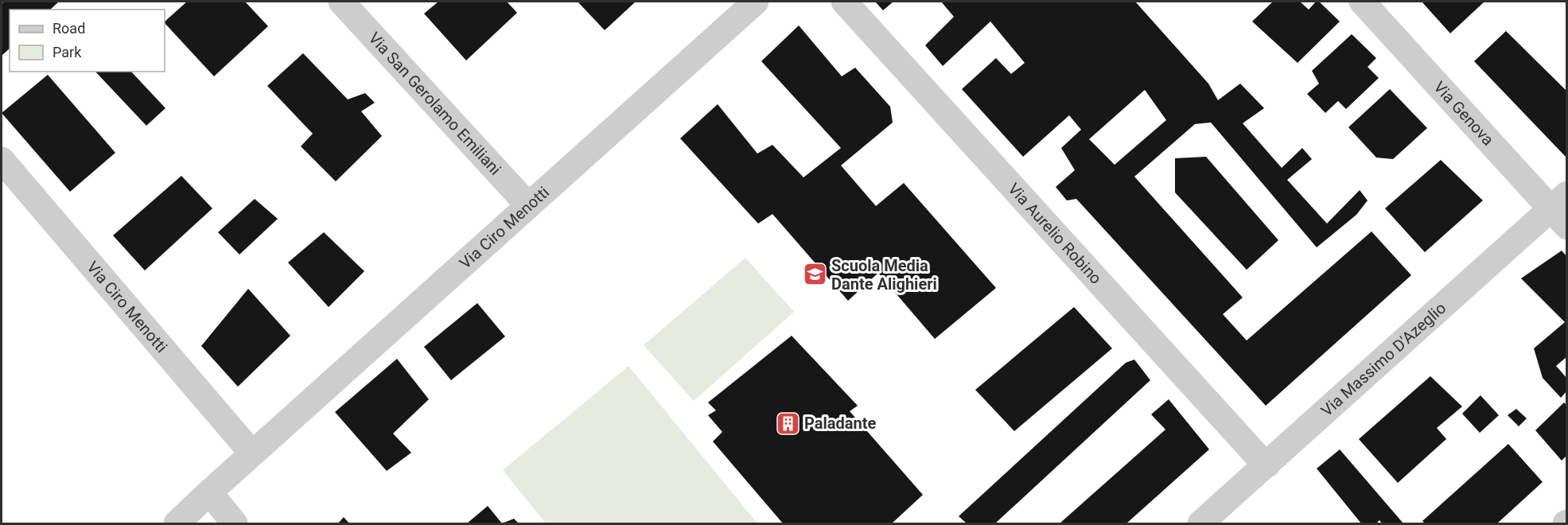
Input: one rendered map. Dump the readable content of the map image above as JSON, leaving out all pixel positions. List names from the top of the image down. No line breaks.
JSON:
{"streets":{"street":["Via San Gerolamo Emiliani","Via Genova","Via Ciro Menotti","Via Aurelio Robino","Via Massimo D'Azeglio"]},"crossings":[["Via San Gerolamo Emiliani","Via Ciro Menotti"],["Via Genova","Via Massimo D'Azeglio"],["Via Aurelio Robino","Via Massimo D'Azeglio"]],"places":{"school or university":["Scuola Media Dante Alighieri"],"building":["Paladante"]},"legend":["Road","Park"]}
